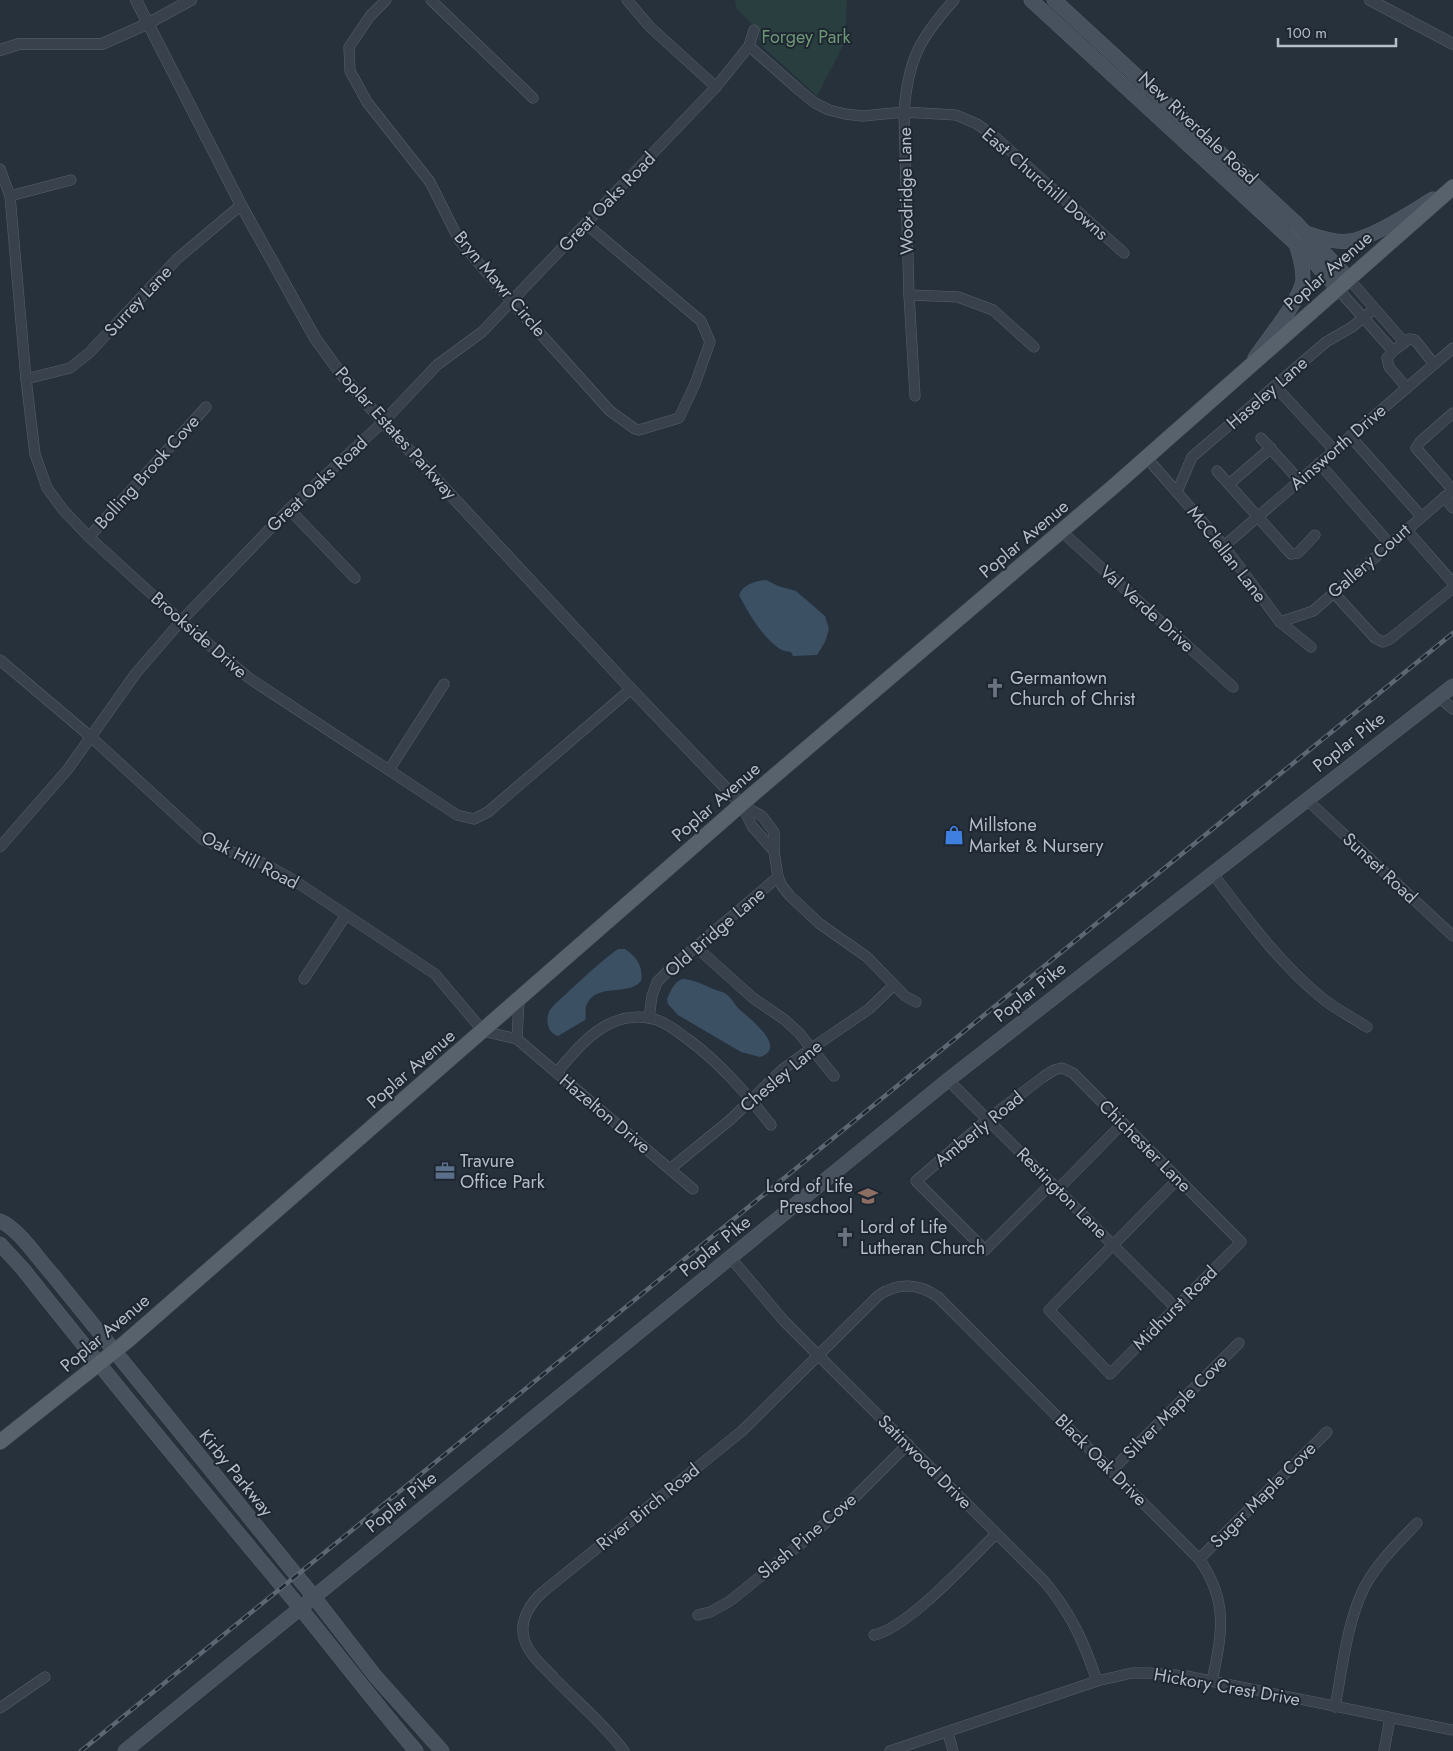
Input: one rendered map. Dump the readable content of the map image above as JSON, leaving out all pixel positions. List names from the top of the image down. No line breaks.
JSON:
{"streets":{"main road":["New Riverdale Road","Poplar Avenue","Poplar Pike","Kirby Parkway"],"street":["East Churchill Downs","Woodridge Lane","Great Oaks Road","Bryn Mawr Circle","Surrey Lane","Haseley Lane","Poplar Estates Parkway","Ainsworth Drive","Bolling Brook Cove","McClellan Lane","Gallery Court","Val Verde Drive","Brookside Drive","Oak Hill Road","Sunset Road","Old Bridge Lane","Chesley Lane","Hazelton Drive","Amberly Road","Chichester Lane","Restington Lane","Midhurst Road","Silver Maple Cove","Black Oak Drive","Satinwood Drive","Sugar Maple Cove","River Birch Road","Slash Pine Cove","Hickory Crest Drive"]},"crossings":[["New Riverdale Road","Poplar Avenue"],["East Churchill Downs","Woodridge Lane"],["East Churchill Downs","Great Oaks Road"],["Great Oaks Road","Bryn Mawr Circle"],["Great Oaks Road","Poplar Estates Parkway"],["Great Oaks Road","Brookside Drive"],["Great Oaks Road","Oak Hill Road"],["Poplar Avenue","Poplar Estates Parkway"],["Poplar Avenue","McClellan Lane"],["Poplar Avenue","Val Verde Drive"],["Poplar Avenue","Oak Hill Road"],["Poplar Avenue","Hazelton Drive"],["Poplar Avenue","Kirby Parkway"],["Surrey Lane","Poplar Estates Parkway"],["Surrey Lane","Brookside Drive"],["Haseley Lane","McClellan Lane"],["Poplar Estates Parkway","Brookside Drive"],["Ainsworth Drive","McClellan Lane"],["Bolling Brook Cove","Brookside Drive"],["McClellan Lane","Gallery Court"],["Poplar Pike","Sunset Road"],["Poplar Pike","Restington Lane"],["Poplar Pike","Satinwood Drive"],["Poplar Pike","Kirby Parkway"],["Oak Hill Road","Hazelton Drive"],["Chesley Lane","Hazelton Drive"],["Amberly Road","Chichester Lane"],["Amberly Road","Restington Lane"],["Chichester Lane","Midhurst Road"],["Restington Lane","Midhurst Road"],["Silver Maple Cove","Black Oak Drive"],["Black Oak Drive","Sugar Maple Cove"],["Black Oak Drive","River Birch Road"],["Black Oak Drive","Hickory Crest Drive"],["Satinwood Drive","River Birch Road"],["Satinwood Drive","Slash Pine Cove"],["Satinwood Drive","Hickory Crest Drive"]],"parks":["Forgey Park"],"places":{"church":["Germantown Church of Christ","Lord of Life Lutheran Church"],"shop":["Millstone Market & Nursery"],"office":["Travure Office Park"],"school or university":["Lord of Life Preschool"]},"scale_bar":"100 m"}
